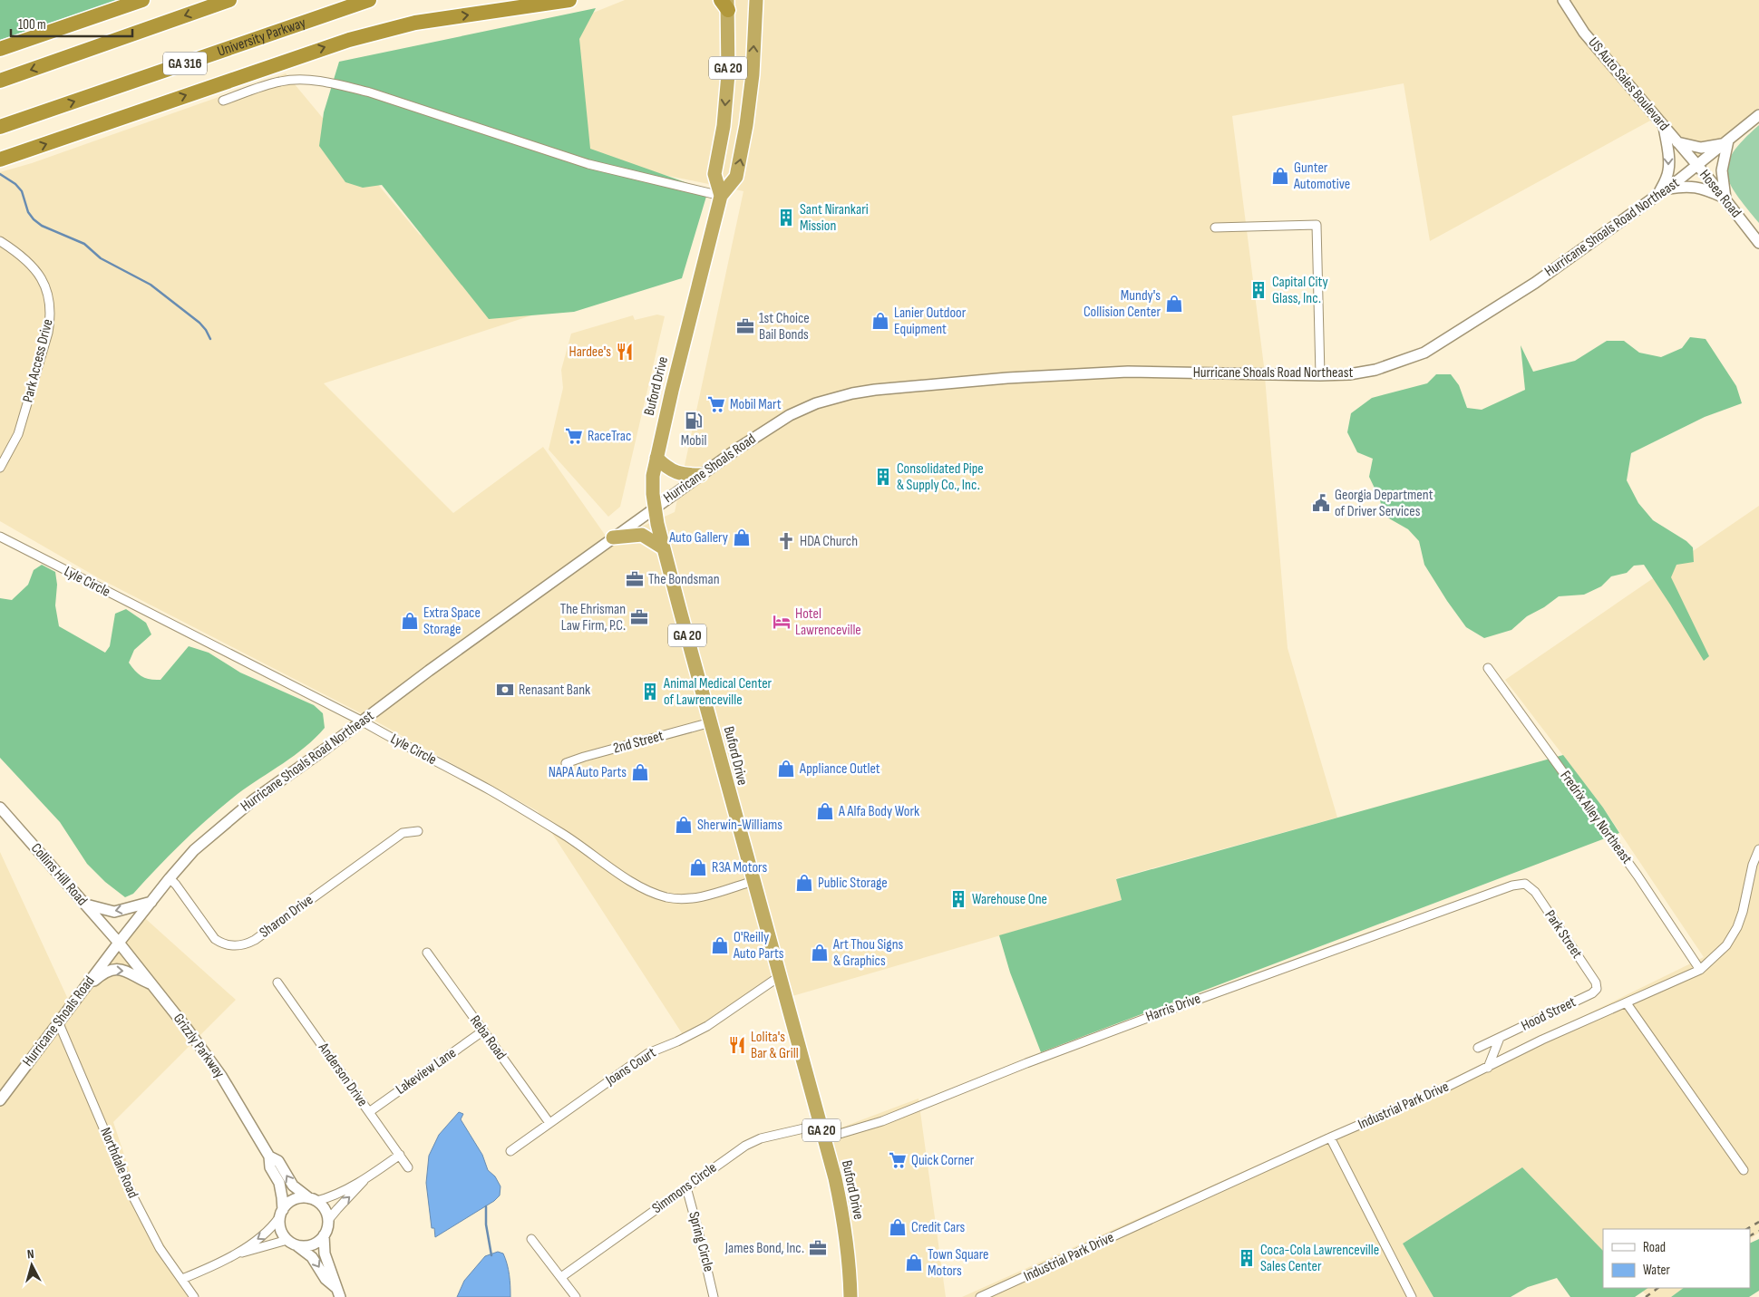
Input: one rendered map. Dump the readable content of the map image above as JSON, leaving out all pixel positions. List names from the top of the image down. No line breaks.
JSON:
{"streets":{"highway":["University Parkway","GA 316","GA 20","Buford Drive"],"street":["US Auto Sales Boulevard","Hosea Road","Hurricane Shoals Road Northeast","Park Access Drive","Hurricane Shoals Road","Lyle Circle","2nd Street","Fredrix Alley Northeast","Collins Hill Road","Sharon Drive","Park Street","Harris Drive","Hood Street","Reba Road","Grizzly Parkway","Joans Court","Lakeview Lane","Anderson Drive","Industrial Park Drive","Northdale Road","Simmons Circle","Spring Circle"]},"crossings":[["GA 20","Buford Drive"],["US Auto Sales Boulevard","Hosea Road"],["US Auto Sales Boulevard","Hurricane Shoals Road Northeast"],["Hosea Road","Hurricane Shoals Road Northeast"],["Hurricane Shoals Road Northeast","Hurricane Shoals Road"],["Hurricane Shoals Road Northeast","Lyle Circle"],["Hurricane Shoals Road Northeast","Collins Hill Road"],["Hurricane Shoals Road Northeast","Sharon Drive"],["Hurricane Shoals Road Northeast","Grizzly Parkway"],["Buford Drive","Hurricane Shoals Road"],["Buford Drive","Lyle Circle"],["Buford Drive","2nd Street"],["Buford Drive","Harris Drive"],["Buford Drive","Joans Court"],["Buford Drive","Simmons Circle"],["Hurricane Shoals Road","Collins Hill Road"],["Hurricane Shoals Road","Grizzly Parkway"],["Hurricane Shoals Road","Northdale Road"],["Fredrix Alley Northeast","Industrial Park Drive"],["Collins Hill Road","Grizzly Parkway"],["Park Street","Harris Drive"],["Park Street","Hood Street"],["Reba Road","Joans Court"],["Reba Road","Lakeview Lane"],["Lakeview Lane","Anderson Drive"],["Simmons Circle","Spring Circle"]],"places":{"shop":["Gunter Automotive","Mundy's Collision Center","Lanier Outdoor Equipment","Auto Gallery","Extra Space Storage","Appliance Outlet","NAPA Auto Parts","A Alfa Body Work","Sherwin-Williams","R3A Motors","Public Storage","O'Reilly Auto Parts","Art Thou Signs & Graphics","Credit Cars","Town Square Motors"],"building":["Sant Nirankari Mission","Capital City Glass, Inc.","Consolidated Pipe & Supply Co., Inc.","Animal Medical Center of Lawrenceville","Warehouse One","Coca-Cola Lawrenceville Sales Center"],"office":["1st Choice Bail Bonds","The Bondsman","The Ehrisman Law Firm, P.C.","James Bond, Inc."],"restaurant":["Hardee's","Lolita's Bar & Grill"],"supermarket":["Mobil Mart","RaceTrac","Quick Corner"],"fuel station":["Mobil"],"public building":["Georgia Department of Driver Services"],"church":["HDA Church"],"hotel":["Hotel Lawrenceville"],"bank":["Renasant Bank"]},"legend":["Road","Water"],"scale_bar":"100 m","north":"top"}
